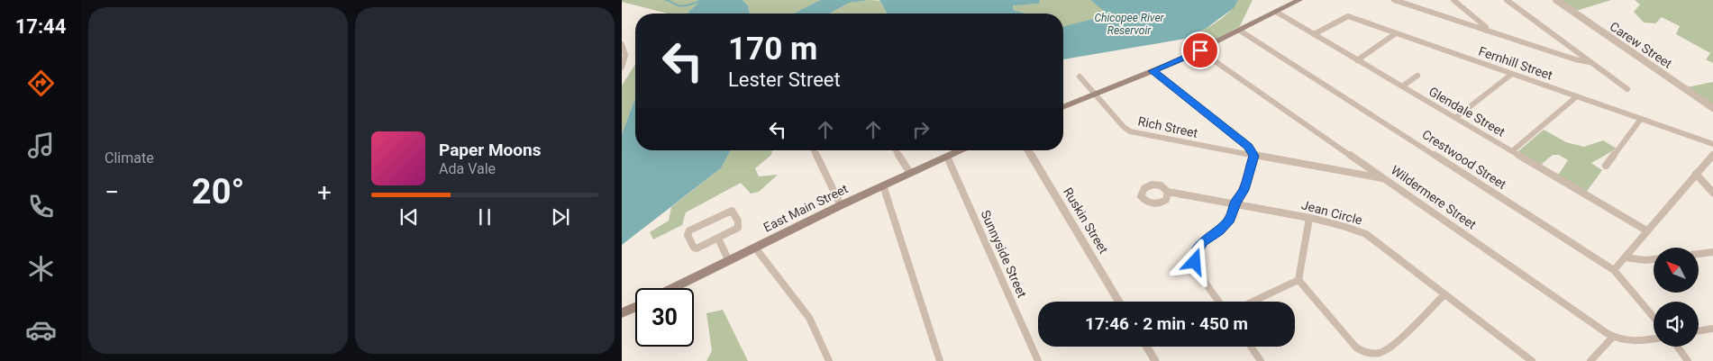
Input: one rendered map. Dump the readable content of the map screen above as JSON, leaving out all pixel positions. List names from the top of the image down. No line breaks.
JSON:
{"streets":{"main road":["East Main Street"],"street":["Carew Street","Fernhill Street","Glendale Street","Rich Street","Crestwood Street","Wildermere Street","Jean Circle","Ruskin Street","Sunnyside Street"]},"crossings":[["Fernhill Street","Glendale Street"],["Rich Street","Wildermere Street"],["East Main Street","Sunnyside Street"]],"water":["Chicopee River Reservoir"],"north":"top left","page":{"tabs":"17:44","tile":"Climate","turn":["170 m","Lester Street"],"song":["Paper Moons","Ada Vale"],"heat":["−","20°","+"],"limit":"30","trip":"17:46 · 2 min · 450 m"}}
